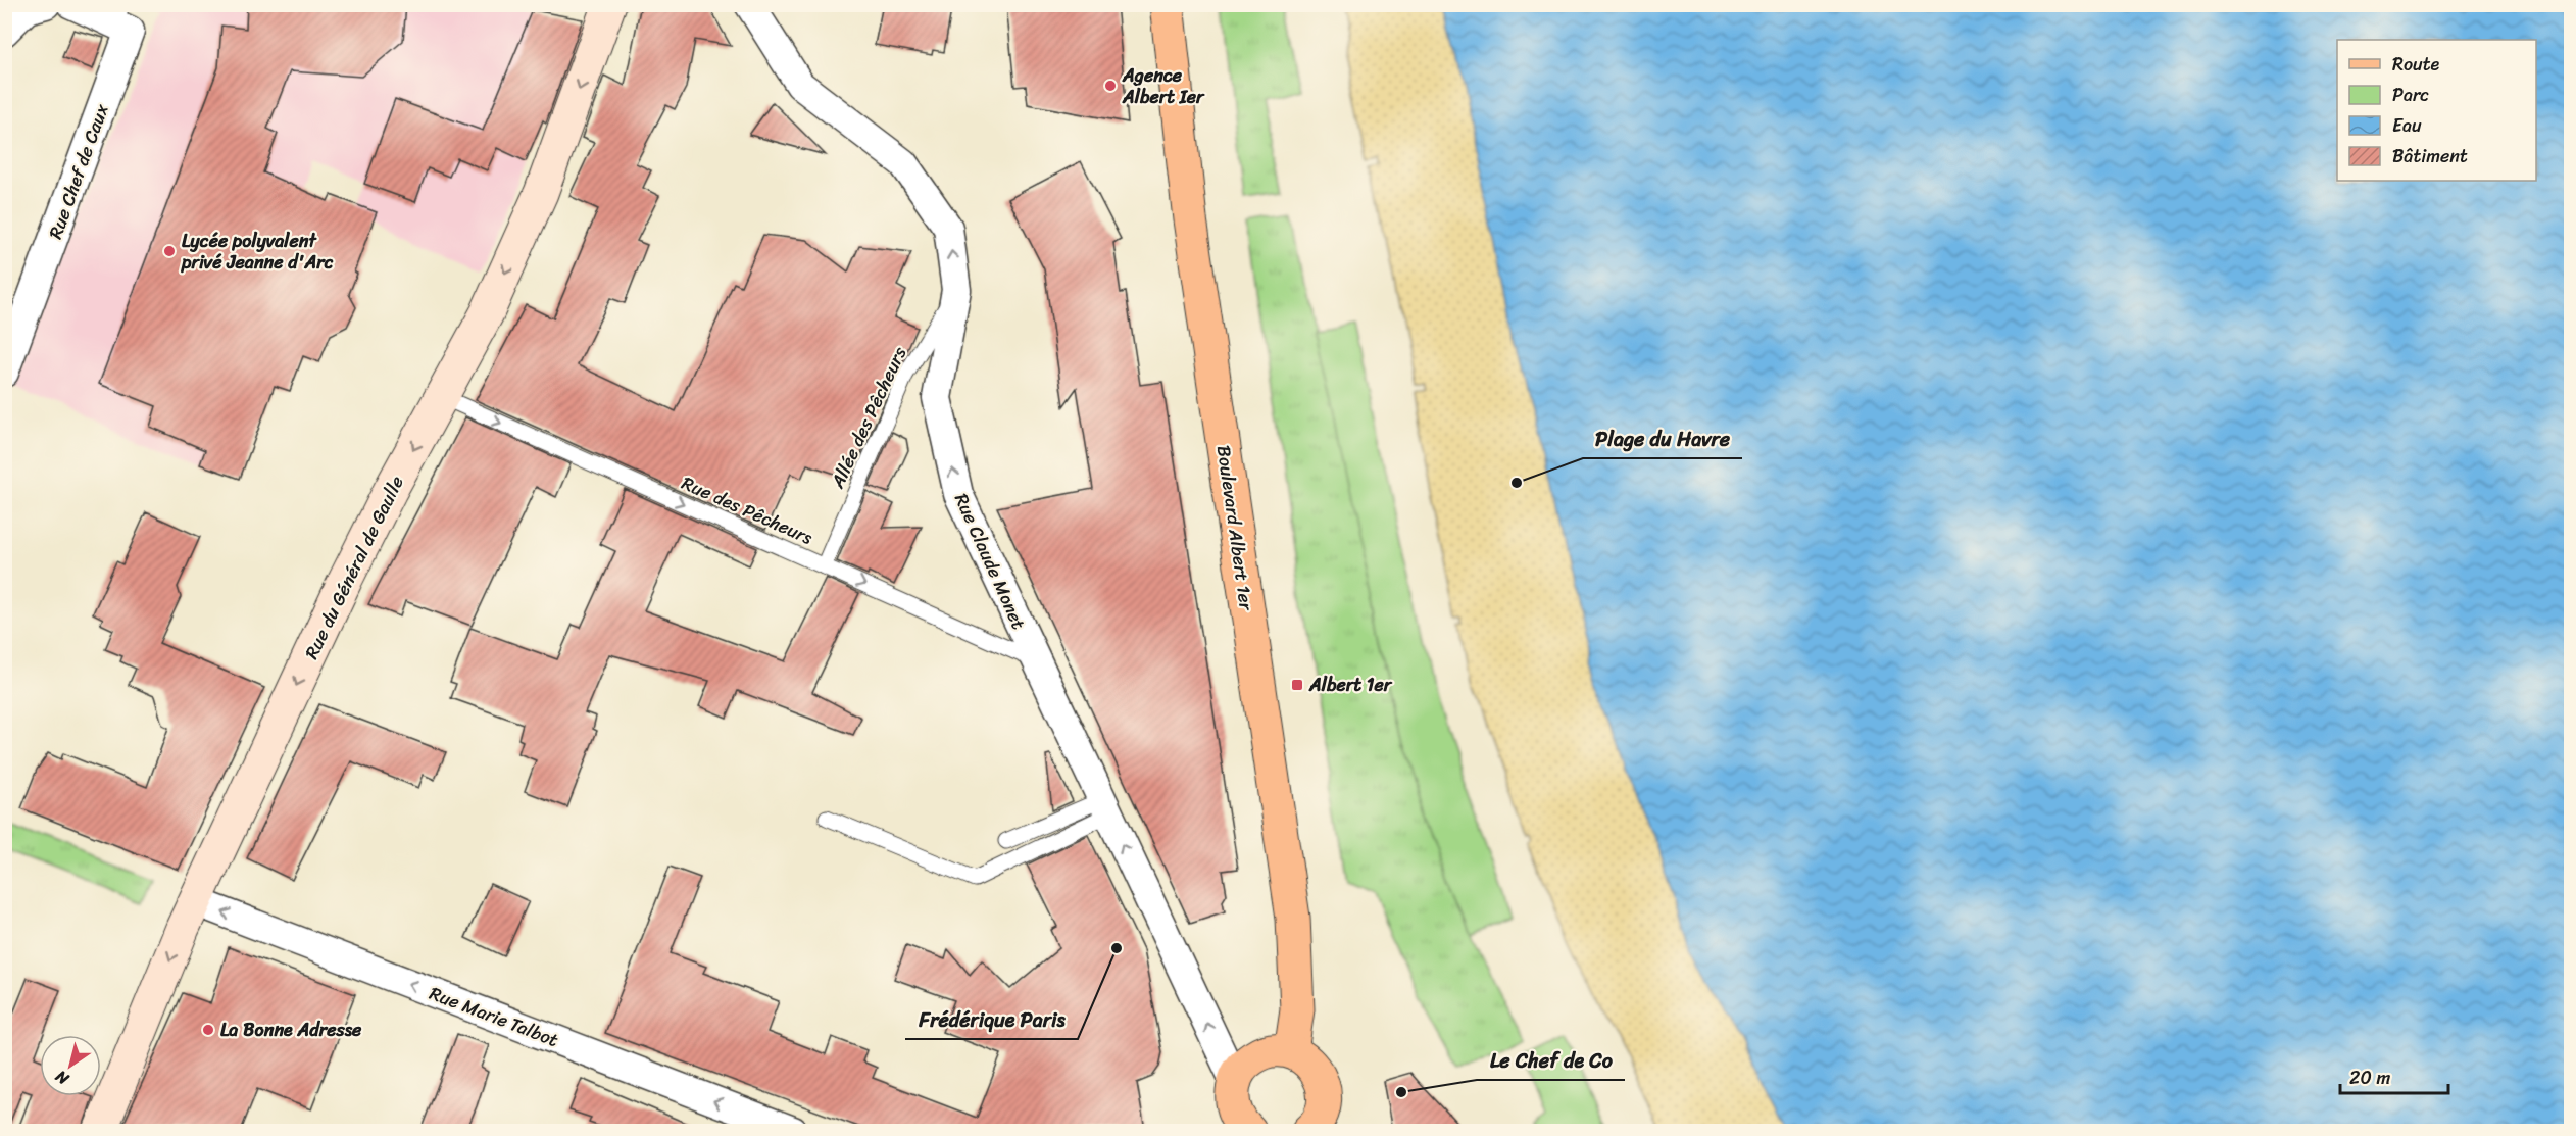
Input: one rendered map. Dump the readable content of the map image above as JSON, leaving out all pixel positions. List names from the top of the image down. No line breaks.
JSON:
{"streets":{"main road":["Boulevard Albert 1er","Rue du Général de Gaulle"],"street":["Rue Chef de Caux","Rue Claude Monet","Rue Marie Talbot"],"lane":["Allée des Pêcheurs","Rue des Pêcheurs"]},"crossings":[["Allée des Pêcheurs","Rue des Pêcheurs"],["Allée des Pêcheurs","Rue Claude Monet"],["Rue des Pêcheurs","Rue Claude Monet"],["Rue des Pêcheurs","Rue du Général de Gaulle"],["Rue du Général de Gaulle","Rue Marie Talbot"]],"one_way":["Rue des Pêcheurs","Rue Claude Monet","Rue du Général de Gaulle","Rue Marie Talbot"],"places":{"other":["Agence Albert Ier","Lycée polyvalent privé Jeanne d'Arc","Plage du Havre","Frédérique Paris","La Bonne Adresse","Le Chef de Co"],"transit":["Albert 1er"]},"legend":["Route","Parc","Eau","Bâtiment"],"scale_bar":"20 m","north":"bottom left"}
